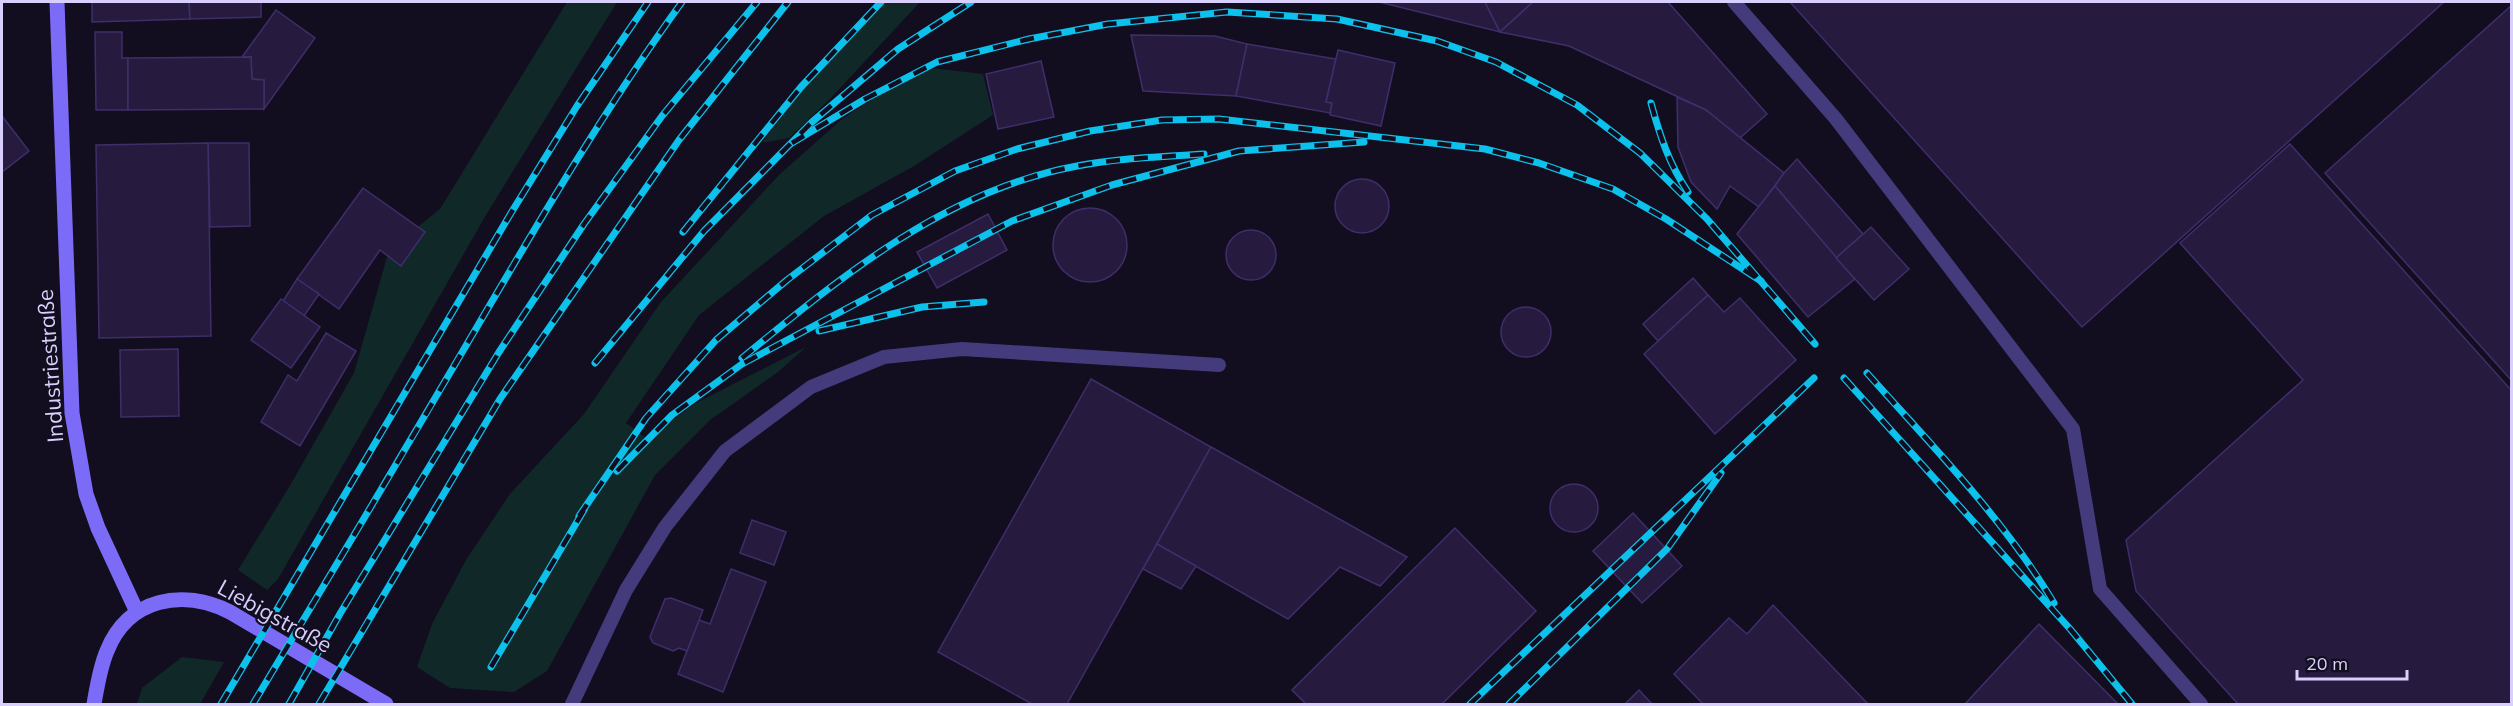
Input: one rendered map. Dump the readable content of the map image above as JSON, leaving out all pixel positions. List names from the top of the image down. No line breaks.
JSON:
{"streets":{"street":["Industriestraße","Liebigstraße"]},"crossings":[["Industriestraße","Liebigstraße"]],"scale_bar":"20 m"}
